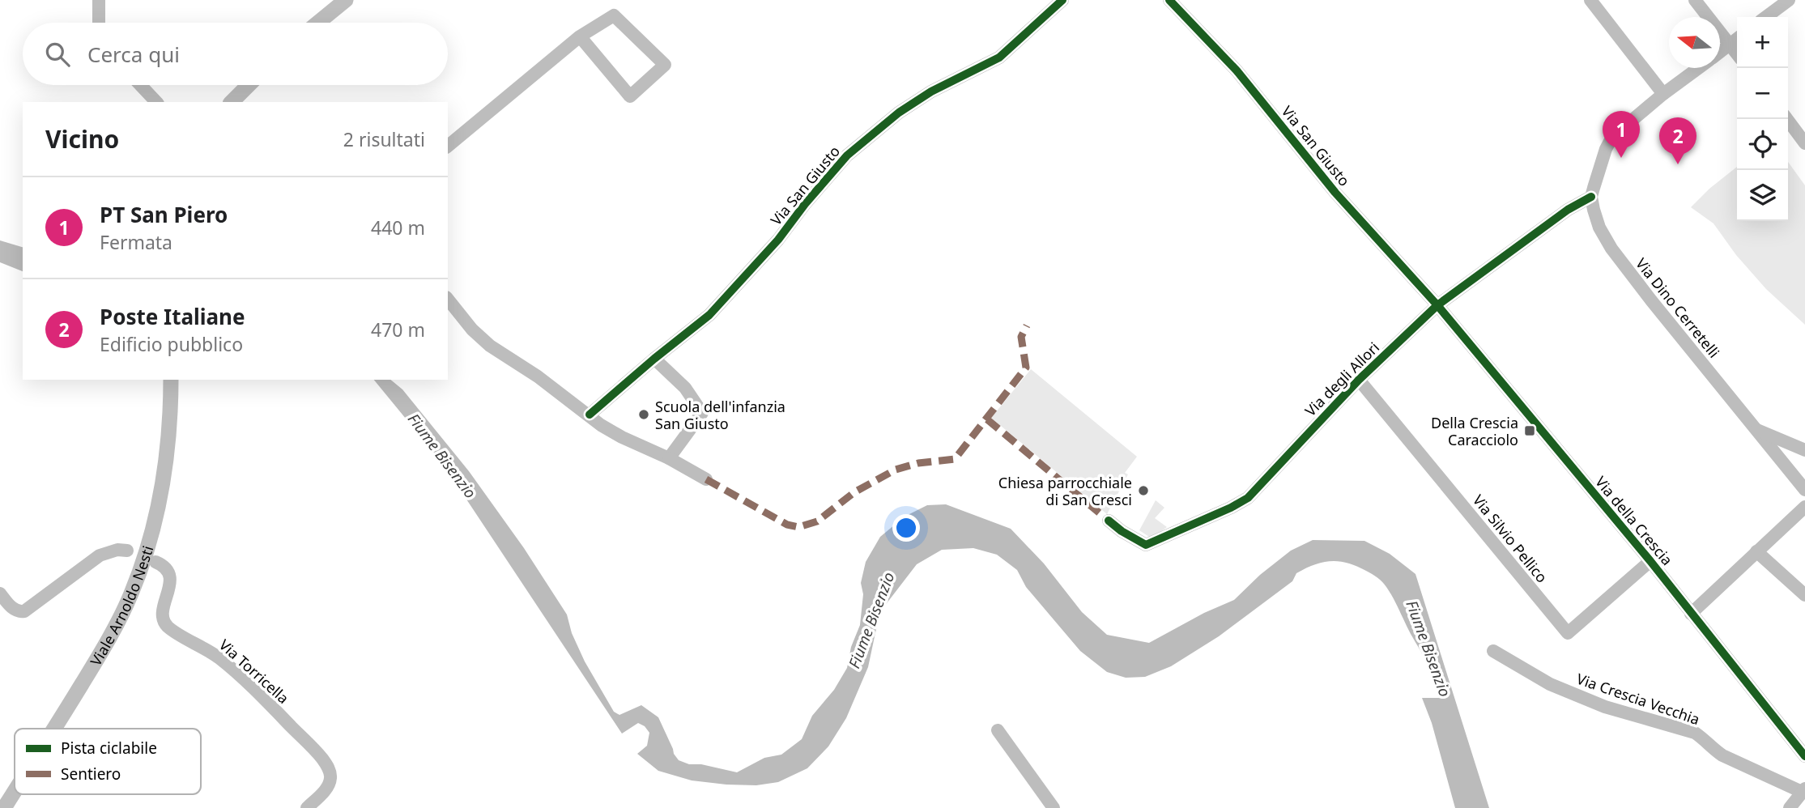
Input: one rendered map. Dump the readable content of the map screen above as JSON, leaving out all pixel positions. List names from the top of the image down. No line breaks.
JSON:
{"streets":{"street":["Via San Giusto","Via Dino Cerretelli","Via degli Allori","Via della Crescia","Via Silvio Pellico","Viale Arnoldo Nesti","Via Torricella","Via Crescia Vecchia"]},"crossings":[["Via San Giusto","Via degli Allori"],["Via San Giusto","Via della Crescia"],["Via Dino Cerretelli","Via degli Allori"],["Via degli Allori","Via della Crescia"],["Via degli Allori","Via Silvio Pellico"],["Via della Crescia","Via Silvio Pellico"]],"water":["Fiume Bisenzio"],"places":{"other":["Scuola dell'infanzia San Giusto","Chiesa parrocchiale di San Cresci"],"transit":["Della Crescia Caracciolo"]},"legend":["Pista ciclabile","Sentiero"],"north":"left","page":{"map_buttons":["+","−"],"search":"Cerca qui","heading":["Vicino","2 risultati"],"pins":["1","2"],"list":[{"mark":"1","name":"PT San Piero","note":"Fermata","value":"440 m"},{"mark":"2","name":"Poste Italiane","note":"Edificio pubblico","value":"470 m"}]}}
